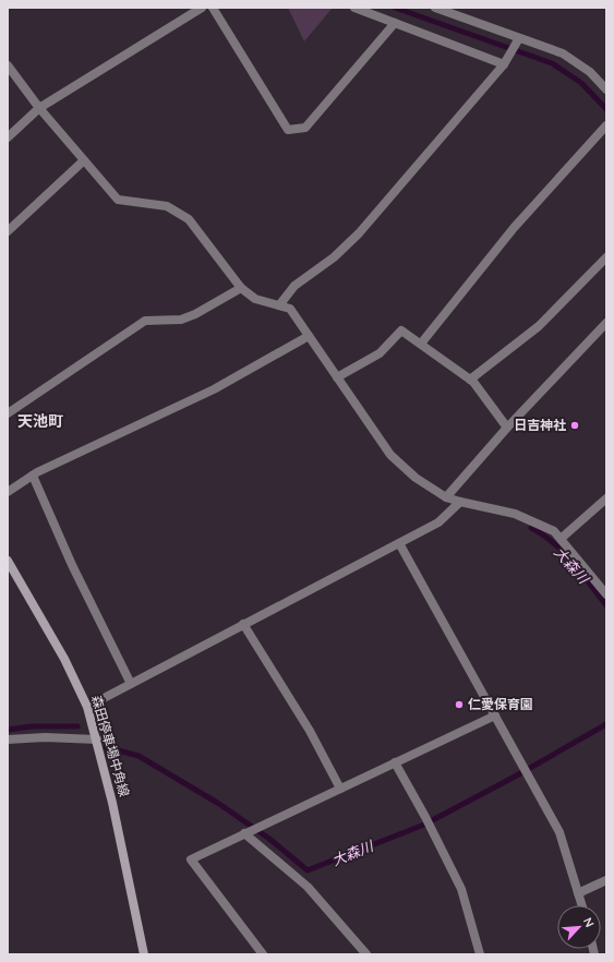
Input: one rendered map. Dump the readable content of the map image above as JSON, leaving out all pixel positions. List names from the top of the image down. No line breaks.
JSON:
{"streets":{"main road":["森田停車場中角線"]},"districts":["天池町"],"water":["大森川"],"places":["日吉神社","仁愛保育園"],"north":"top right"}
